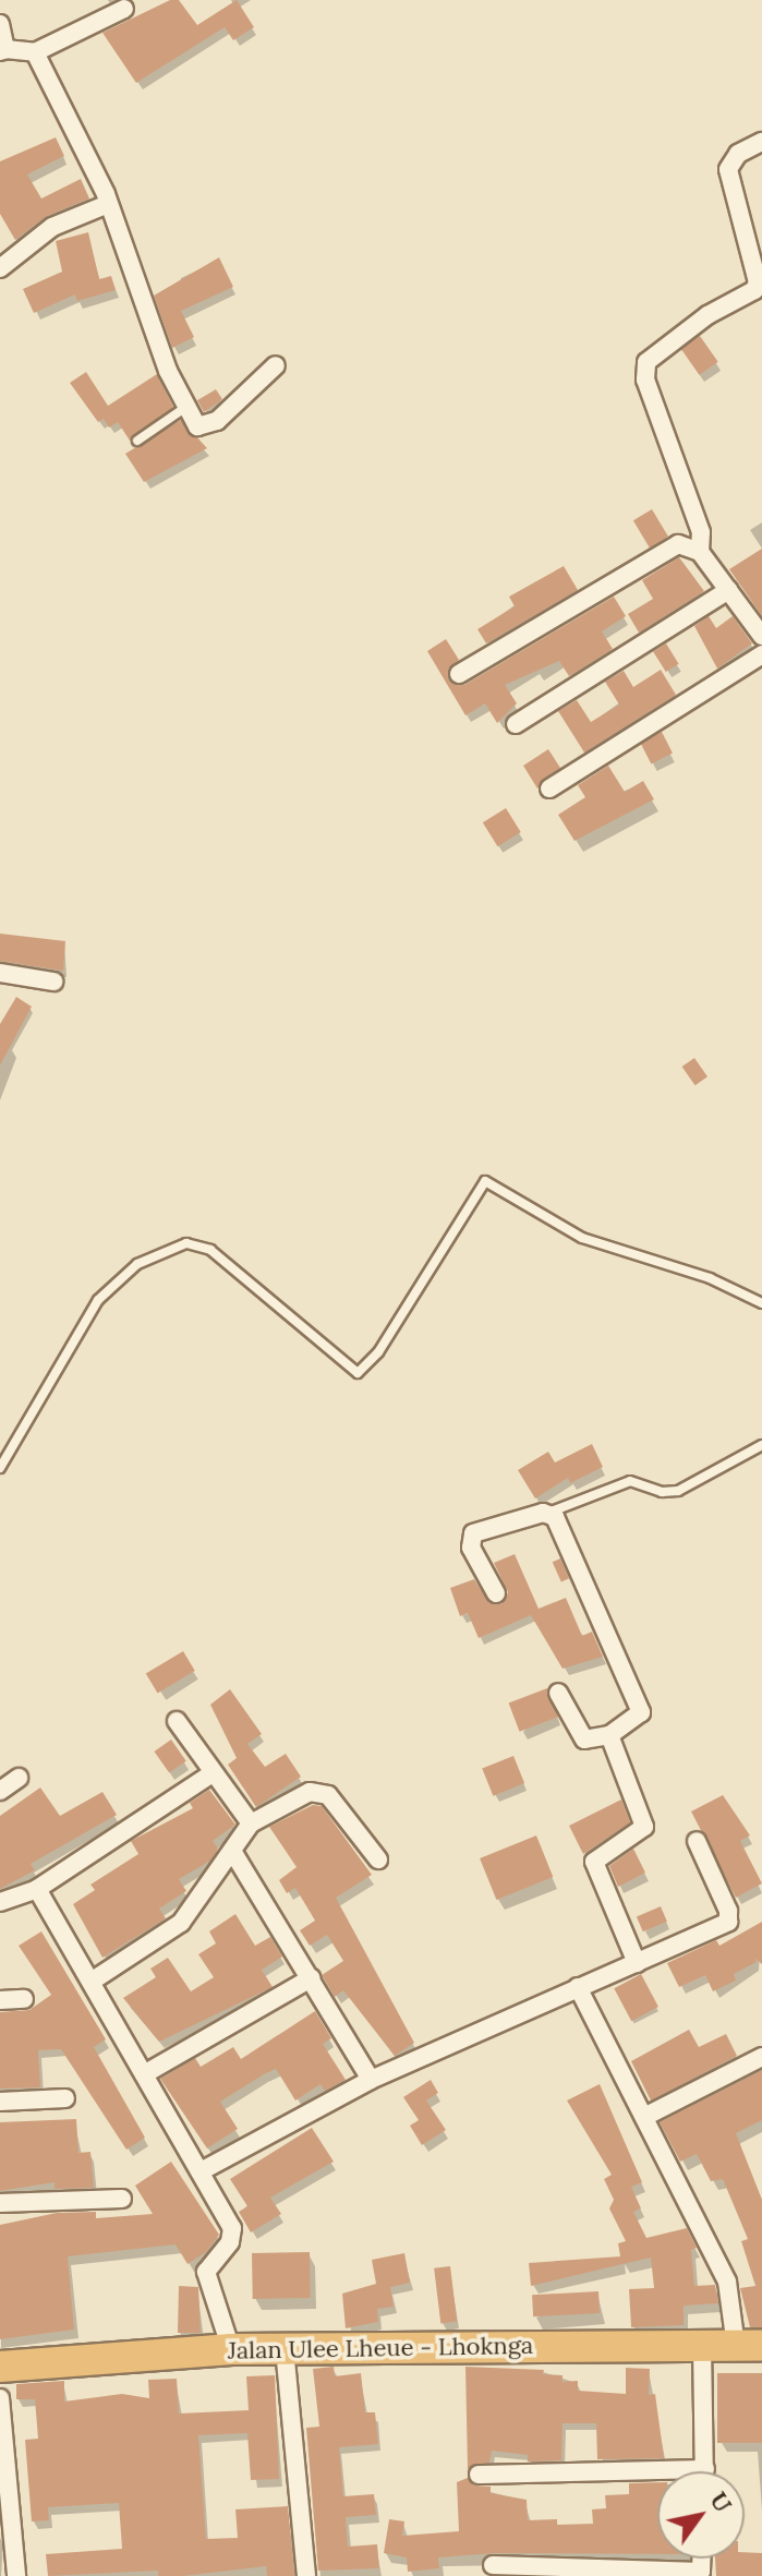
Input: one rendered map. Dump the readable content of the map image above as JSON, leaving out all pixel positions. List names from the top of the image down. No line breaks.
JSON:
{"streets":{"highway":["Jalan Ulee Lheue - Lhoknga"]},"north":"top right"}
